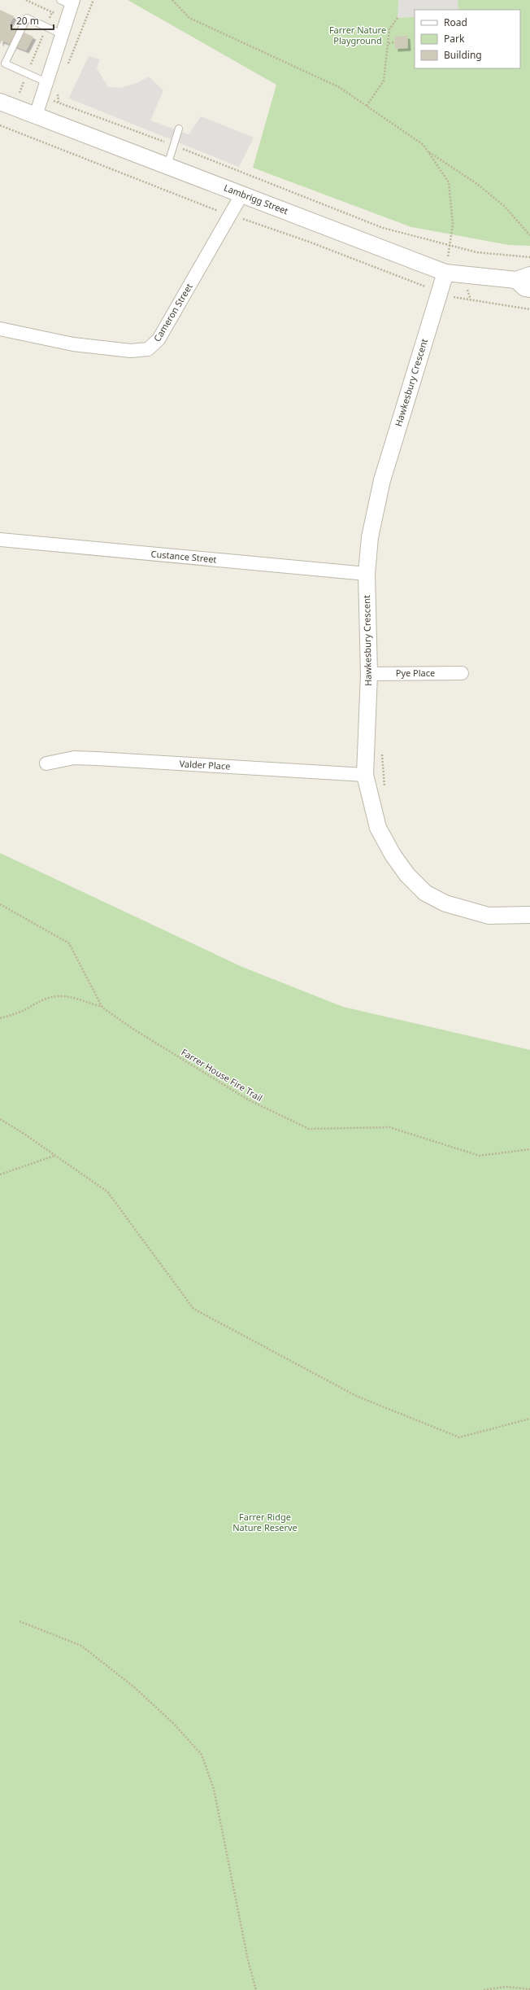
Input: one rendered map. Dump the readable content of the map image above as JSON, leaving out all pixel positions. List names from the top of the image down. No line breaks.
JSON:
{"streets":{"street":["Lambrigg Street","Cameron Street","Hawkesbury Crescent","Custance Street","Pye Place","Valder Place"],"path":["Farrer House Fire Trail"]},"crossings":[["Lambrigg Street","Cameron Street"],["Lambrigg Street","Hawkesbury Crescent"],["Hawkesbury Crescent","Custance Street"],["Hawkesbury Crescent","Pye Place"],["Hawkesbury Crescent","Valder Place"]],"parks":["Farrer Nature Playground","Farrer Ridge Nature Reserve"],"legend":["Road","Park","Building"],"scale_bar":"20 m"}
